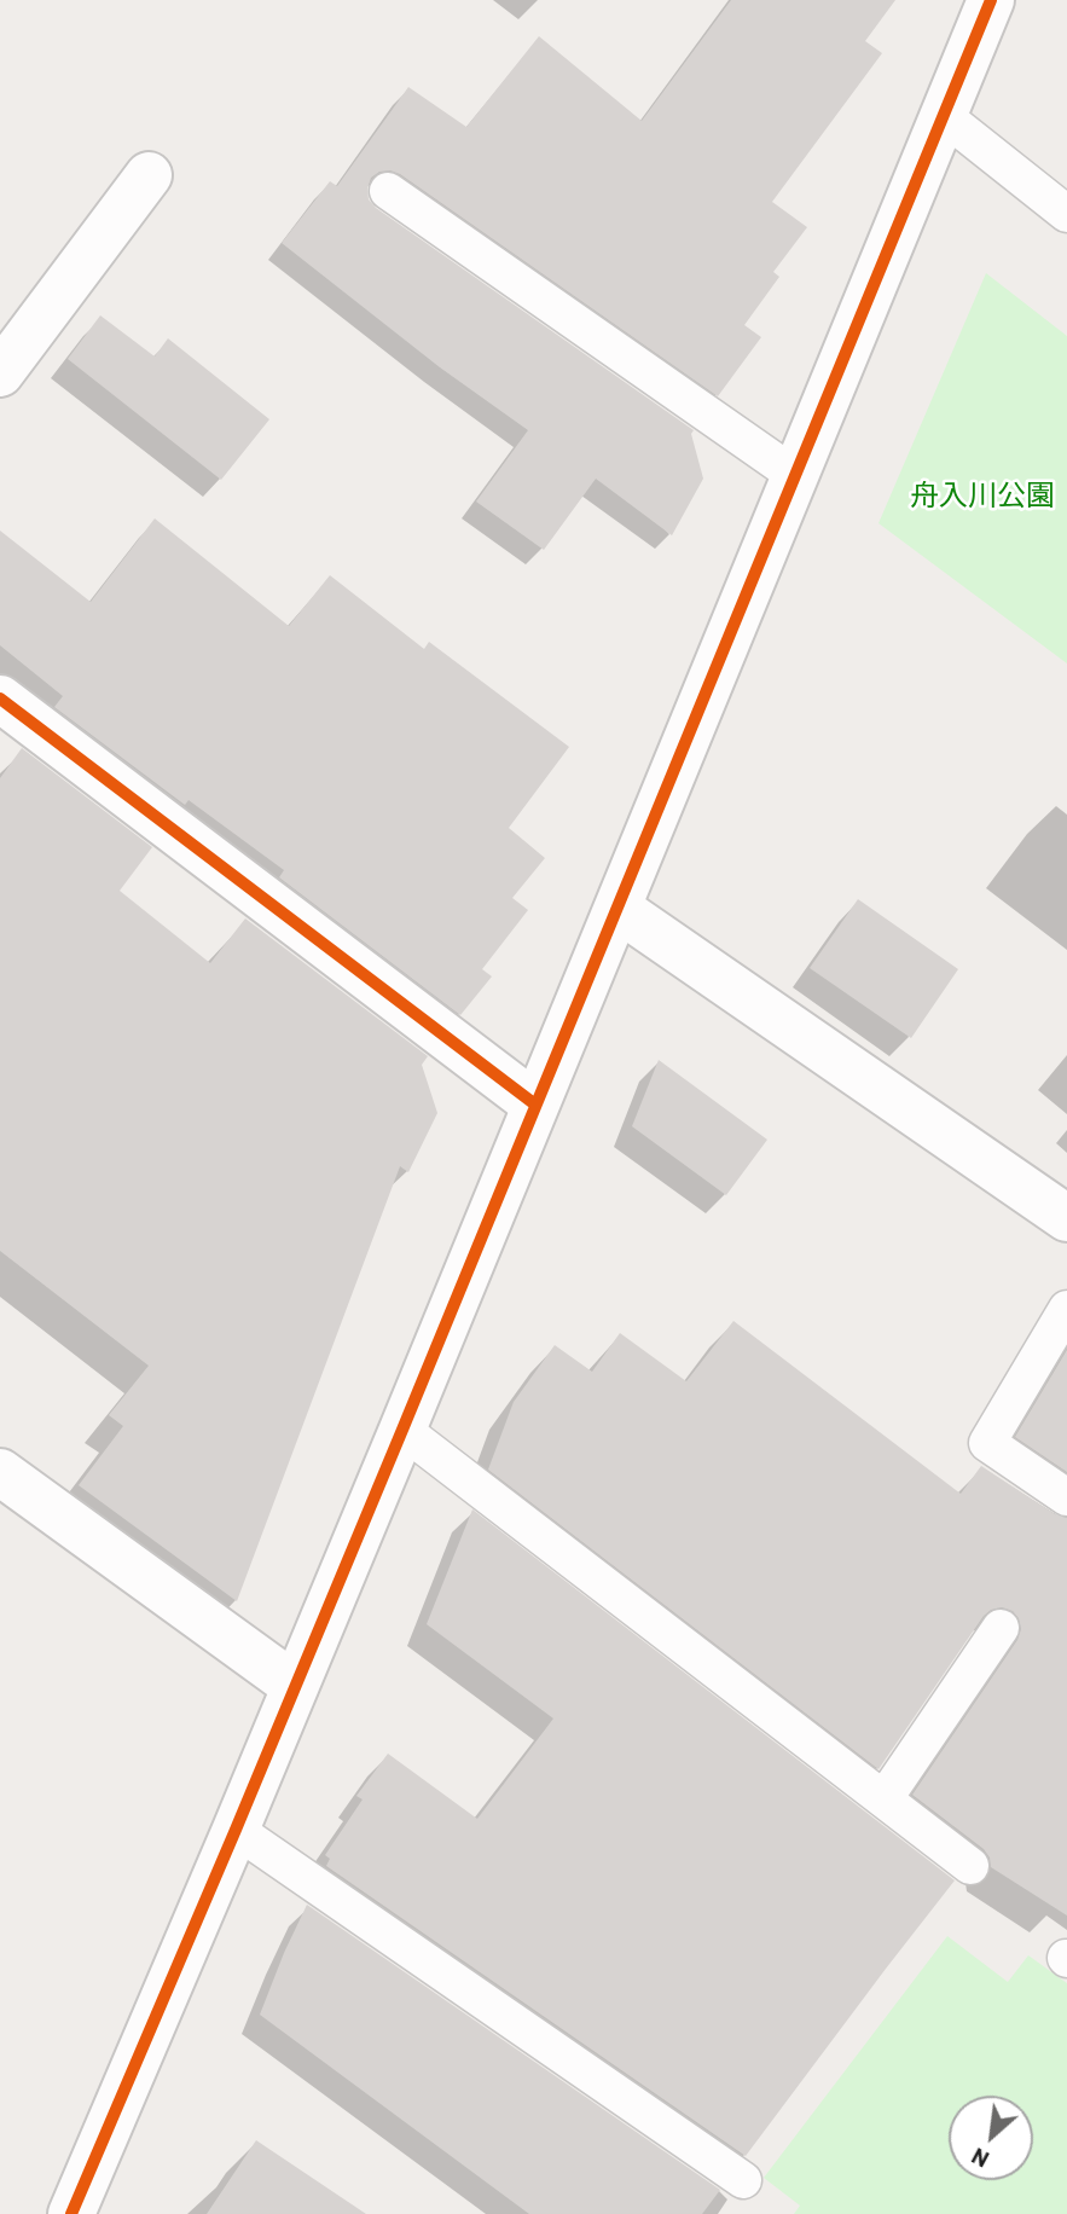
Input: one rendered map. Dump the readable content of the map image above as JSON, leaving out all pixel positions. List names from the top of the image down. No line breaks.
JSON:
{"parks":["舟入川公園"],"north":"bottom left"}
